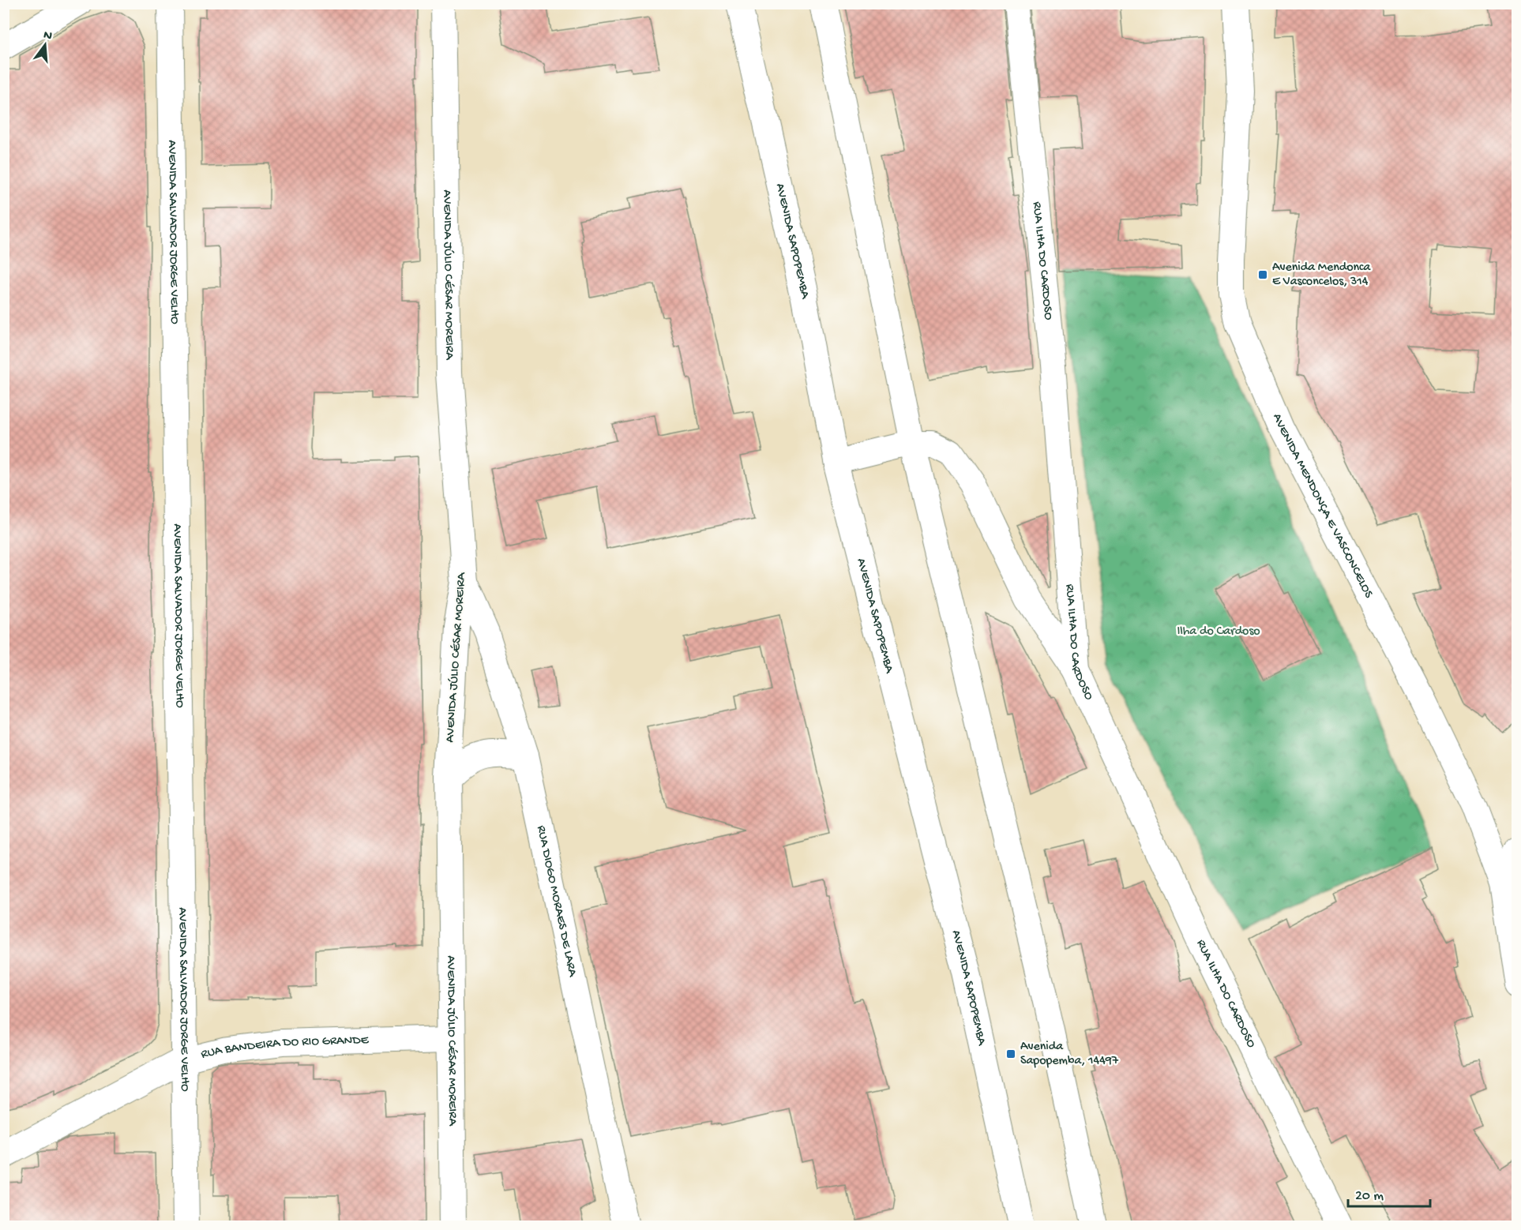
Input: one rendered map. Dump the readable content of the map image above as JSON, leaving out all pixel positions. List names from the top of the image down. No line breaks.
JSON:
{"streets":{"main road":["AVENIDA SAPOPEMBA"],"street":["AVENIDA SALVADOR JORGE VELHO","RUA ILHA DO CARDOSO","AVENIDA JÚLIO CÉSAR MOREIRA","AVENIDA MENDONÇA E VASCONCELOS","RUA DIOGO MORAES DE LARA","RUA BANDEIRA DO RIO GRANDE"]},"crossings":[["AVENIDA SALVADOR JORGE VELHO","RUA BANDEIRA DO RIO GRANDE"],["AVENIDA JÚLIO CÉSAR MOREIRA","RUA DIOGO MORAES DE LARA"],["AVENIDA JÚLIO CÉSAR MOREIRA","RUA BANDEIRA DO RIO GRANDE"]],"parks":["Ilha do Cardoso"],"places":{"transit":["Avenida Mendonca E Vasconcelos, 314","Avenida Sapopemba, 14497"]},"scale_bar":"20 m","north":"top"}
